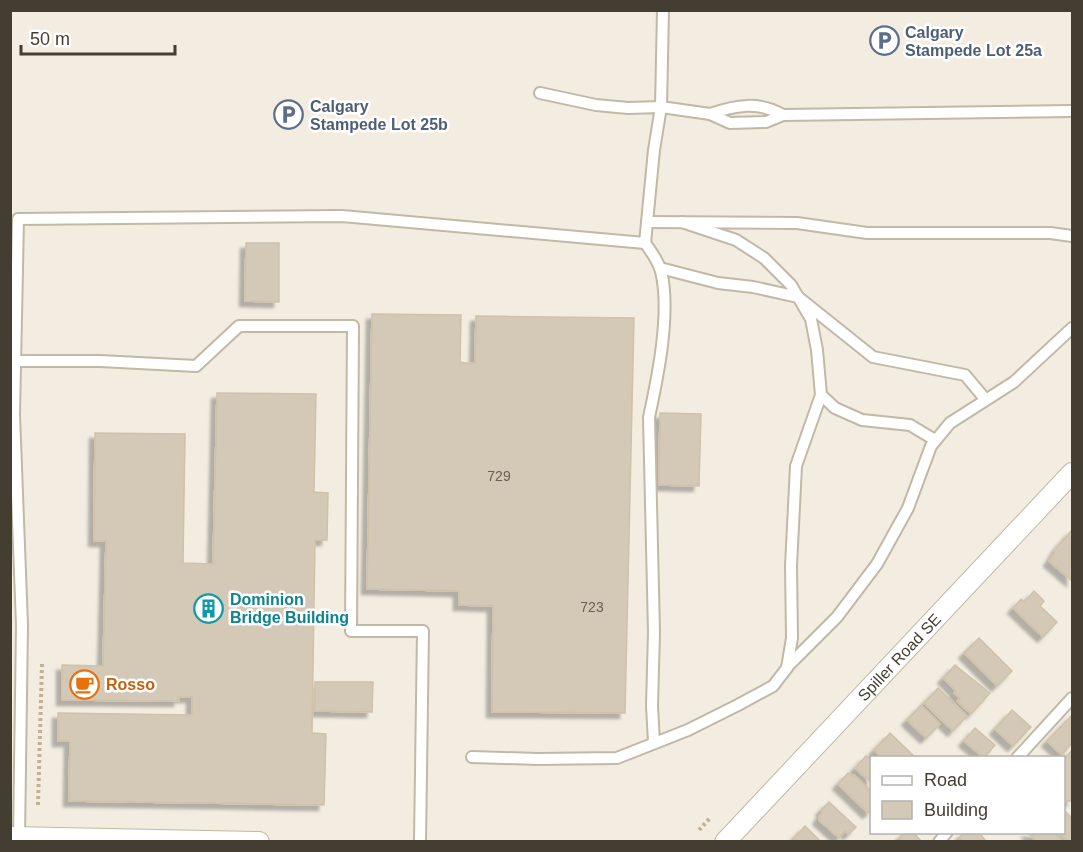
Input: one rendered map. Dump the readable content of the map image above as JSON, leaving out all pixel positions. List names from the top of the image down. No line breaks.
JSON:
{"streets":{"street":["Spiller Road SE"]},"places":{"parking":["Calgary Stampede Lot 25a","Calgary Stampede Lot 25b"],"building":["Dominion Bridge Building"],"cafe":["Rosso"]},"house_numbers":["729","723"],"legend":["Road","Building"],"scale_bar":"50 m"}
